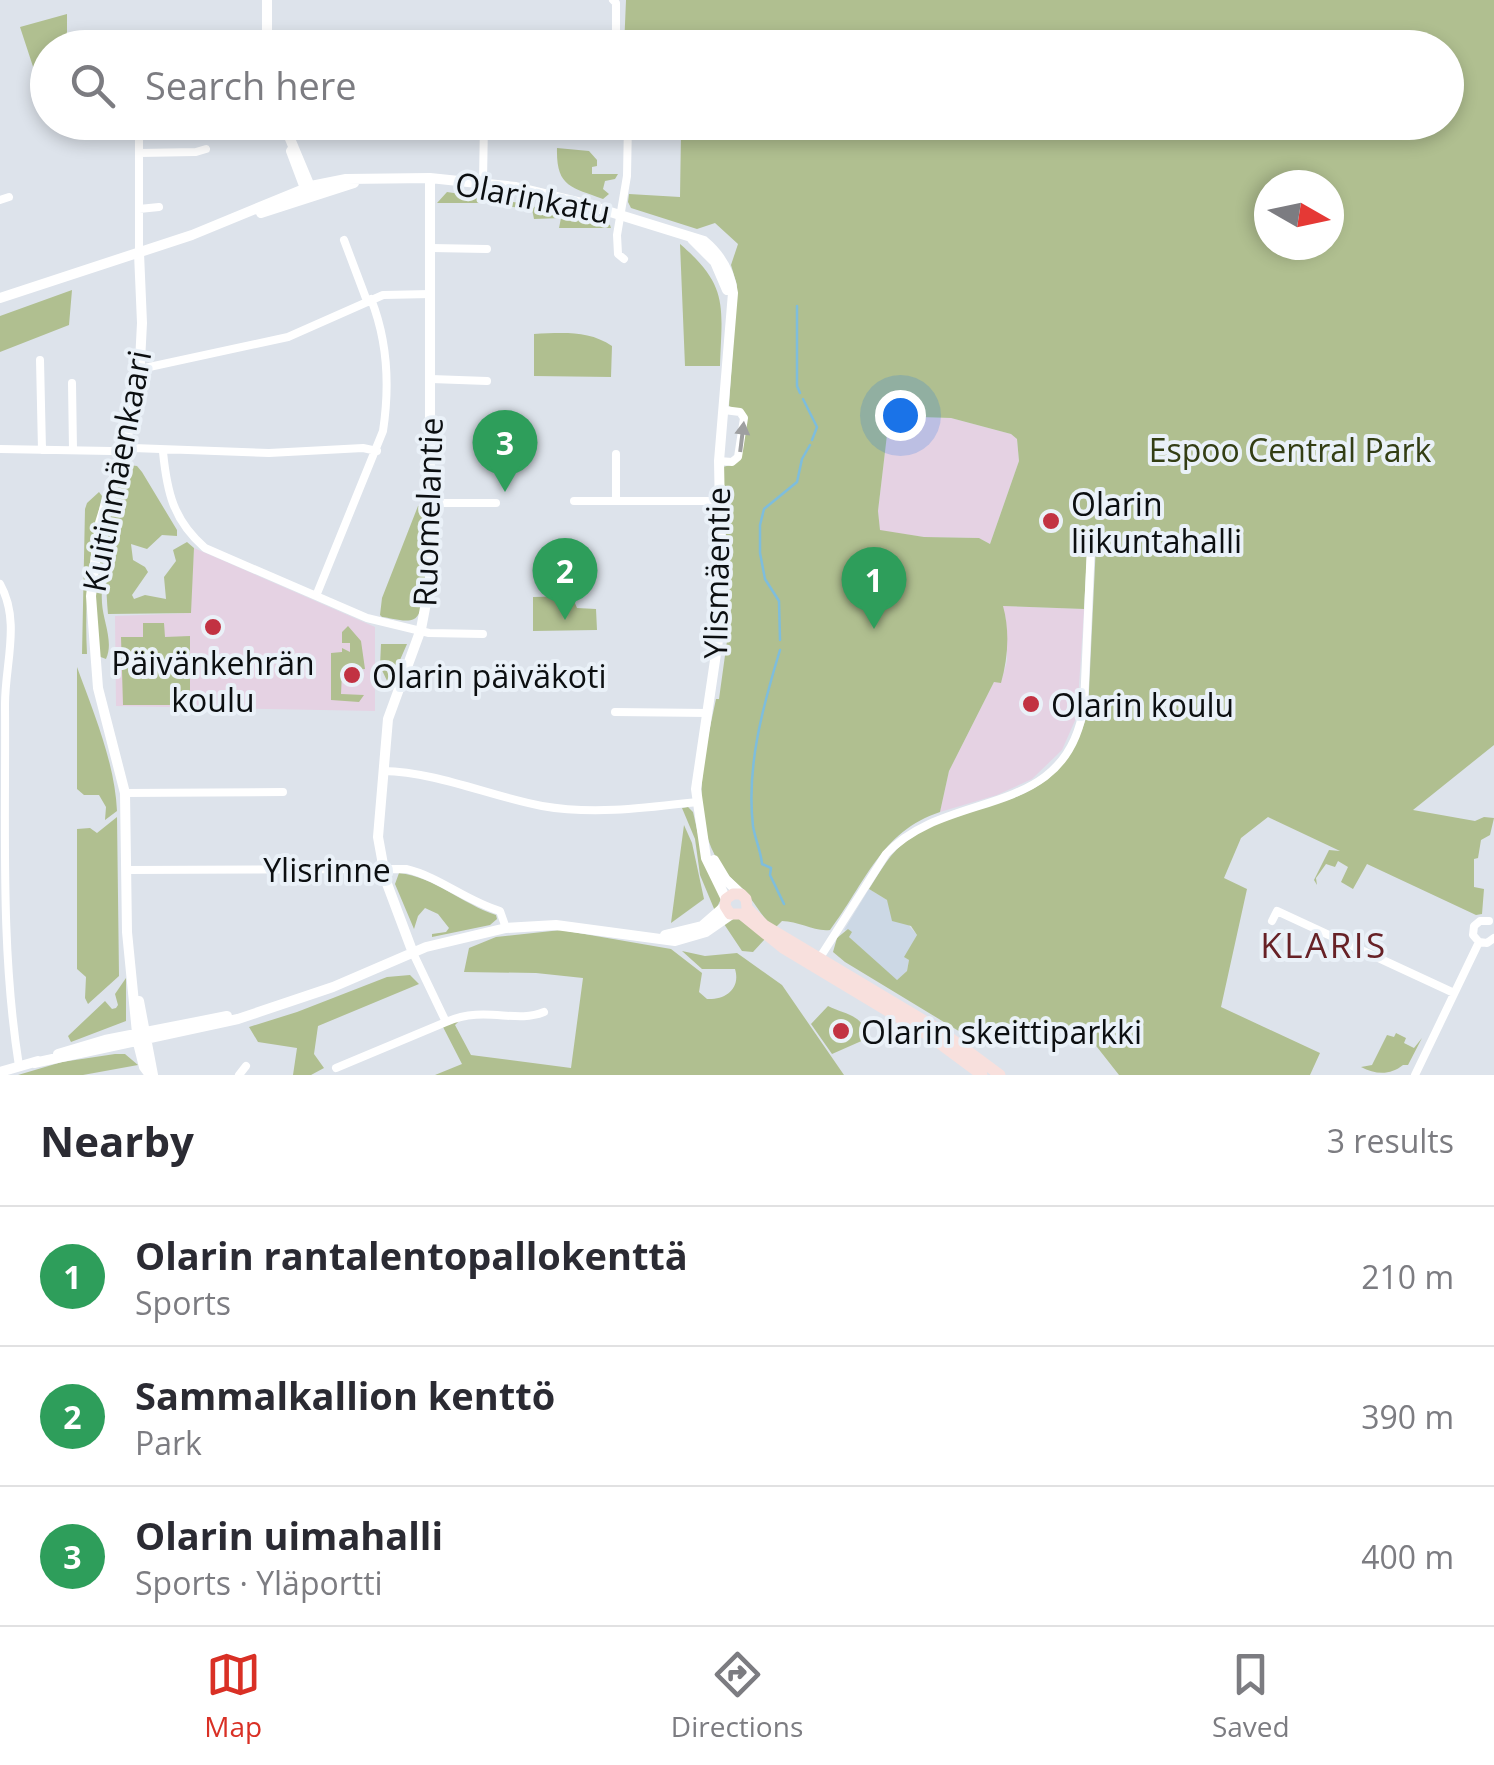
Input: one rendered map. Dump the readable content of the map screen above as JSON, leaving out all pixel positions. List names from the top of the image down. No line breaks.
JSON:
{"streets":{"main road":["Olarinkatu","Kuitinmäenkaari","Ruomelantie","Ylismäentie"],"street":["Ylisrinne"]},"crossings":[["Olarinkatu","Kuitinmäenkaari"],["Olarinkatu","Ruomelantie"],["Olarinkatu","Ylismäentie"],["Kuitinmäenkaari","Ylisrinne"],["Ruomelantie","Ylisrinne"]],"districts":["KLARIS"],"parks":["Espoo Central Park"],"places":["Olarin liikuntahalli","Päivänkehrän koulu","Olarin päiväkoti","Olarin koulu","Olarin skeittiparkki"],"north":"right","page":{"search":"Search here","pins":["3","2","1"],"heading":["Nearby","3 results"],"list":[{"mark":"1","name":"Olarin rantalentopallokenttä","note":"Sports","value":"210 m"},{"mark":"2","name":"Sammalkallion kenttö","note":"Park","value":"390 m"},{"mark":"3","name":"Olarin uimahalli","note":"Sports · Yläportti","value":"400 m"}],"nav":["Map","Directions","Saved"]}}
